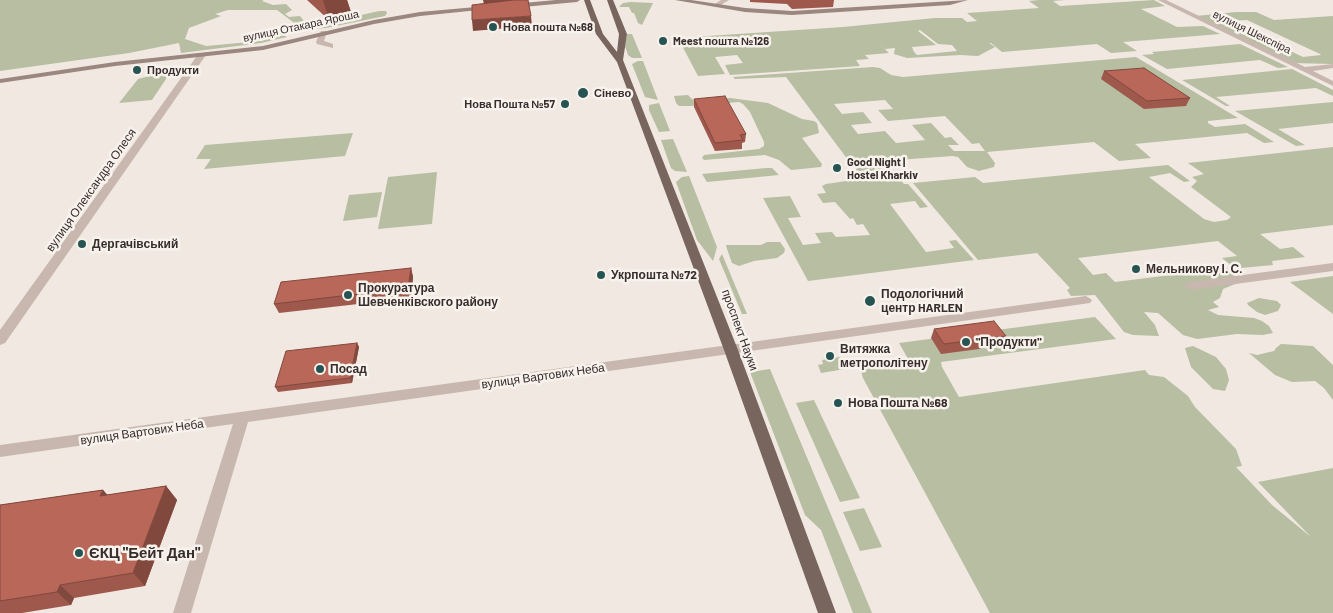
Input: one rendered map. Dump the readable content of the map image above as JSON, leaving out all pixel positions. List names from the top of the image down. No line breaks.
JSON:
{"streets":{"main road":["проспект Науки"],"street":["вулиця Отакара Яроша","вулиця Шекспіра","вулиця Олександра Олеся","вулиця Вартових Неба"]},"crossings":[["вулиця Отакара Яроша","вулиця Олександра Олеся"],["проспект Науки","вулиця Вартових Неба"]],"places":["Нова пошта №68","Meest пошта №126","Продукти","Сінево","Нова Пошта №57","Good Night | Hostel Kharkiv","Дергачівський","Мельникову І. С.","Укрпошта №72","Прокуратура Шевченківского району","Подологічний центр HARLEN","\"Продукти\"","Витяжка метрополітену","Посад","Нова Пошта №68","ЄКЦ \"Бейт Дан\""]}
